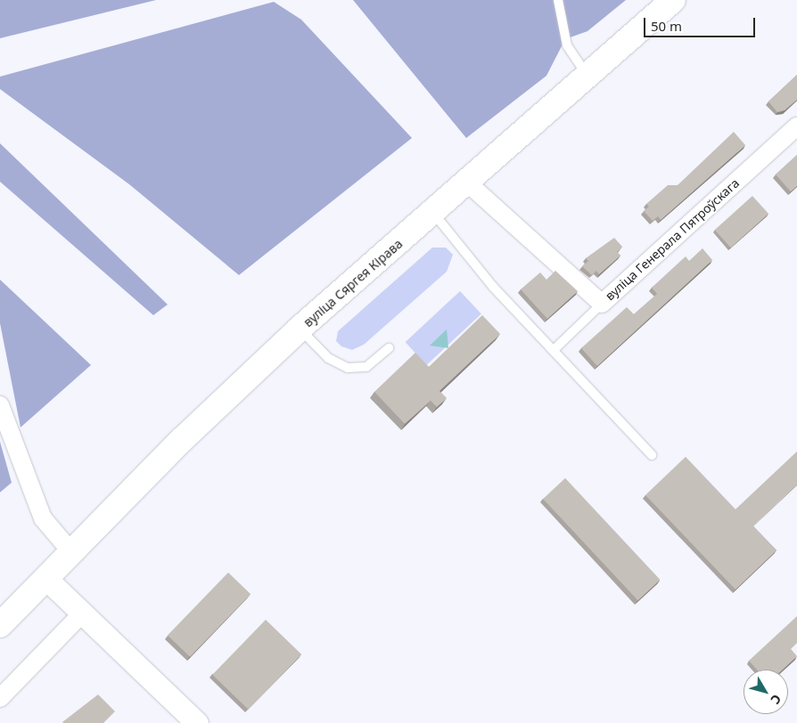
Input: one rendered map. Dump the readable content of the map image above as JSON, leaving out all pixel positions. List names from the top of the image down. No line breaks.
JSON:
{"streets":{"main road":["вуліца Сяргея Кірава"],"street":["вуліца Генерала Пятроўскага"]},"crossings":[["вуліца Генерала Пятроўскага","вуліца Сяргея Кірава"]],"scale_bar":"50 m","north":"bottom right"}
